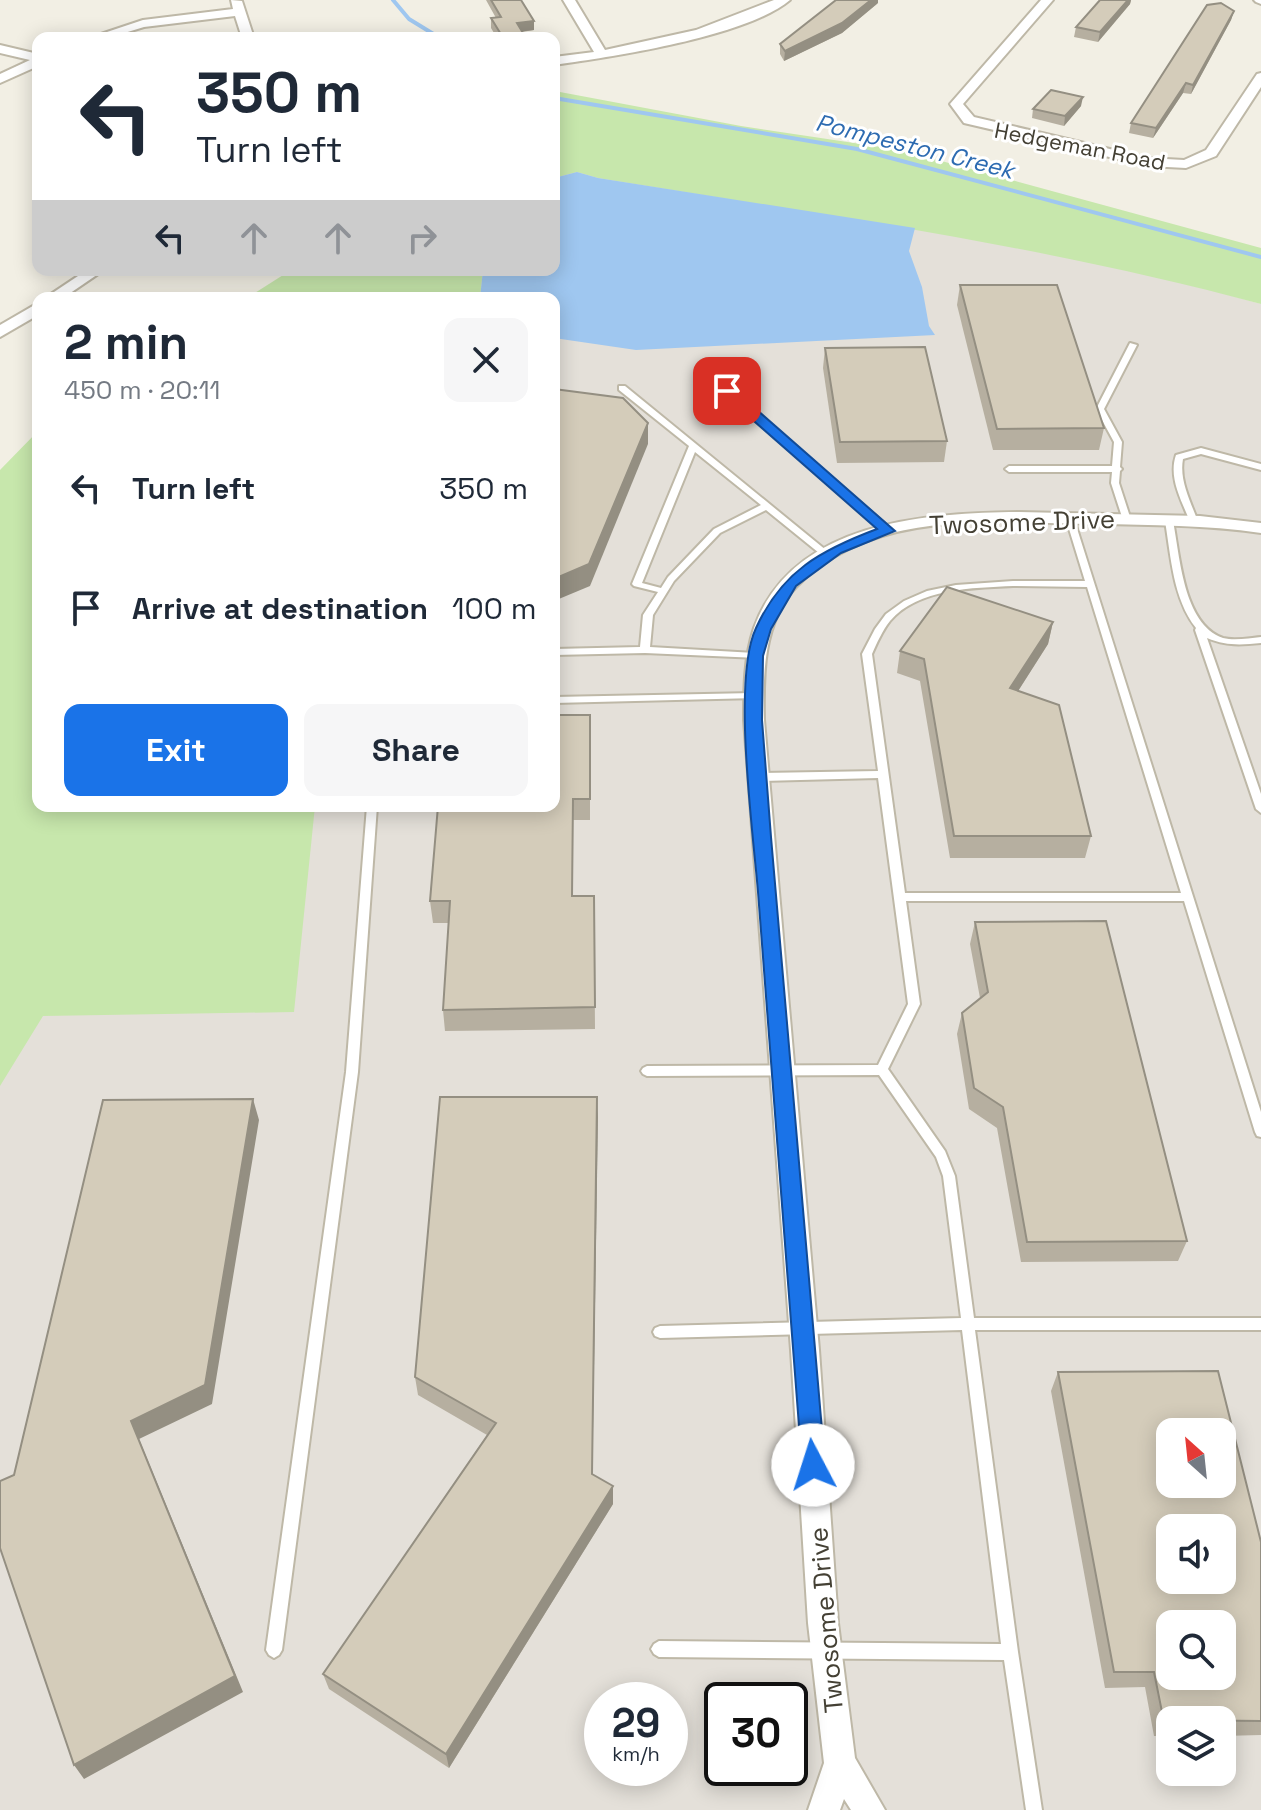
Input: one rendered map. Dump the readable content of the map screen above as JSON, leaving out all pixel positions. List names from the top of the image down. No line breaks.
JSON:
{"streets":{"street":["Hedgeman Road","Twosome Drive"]},"water":["Pompeston Creek"],"north":"top left","page":{"turn":["350 m","Turn left"],"heading":["2 min","450 m · 20:11"],"list":[{"name":"Turn left","value":"350 m"},{"name":"Arrive at destination","value":"100 m"}],"buttons":["Exit","Share"],"speed":"29 km/h","limit":"30"}}
